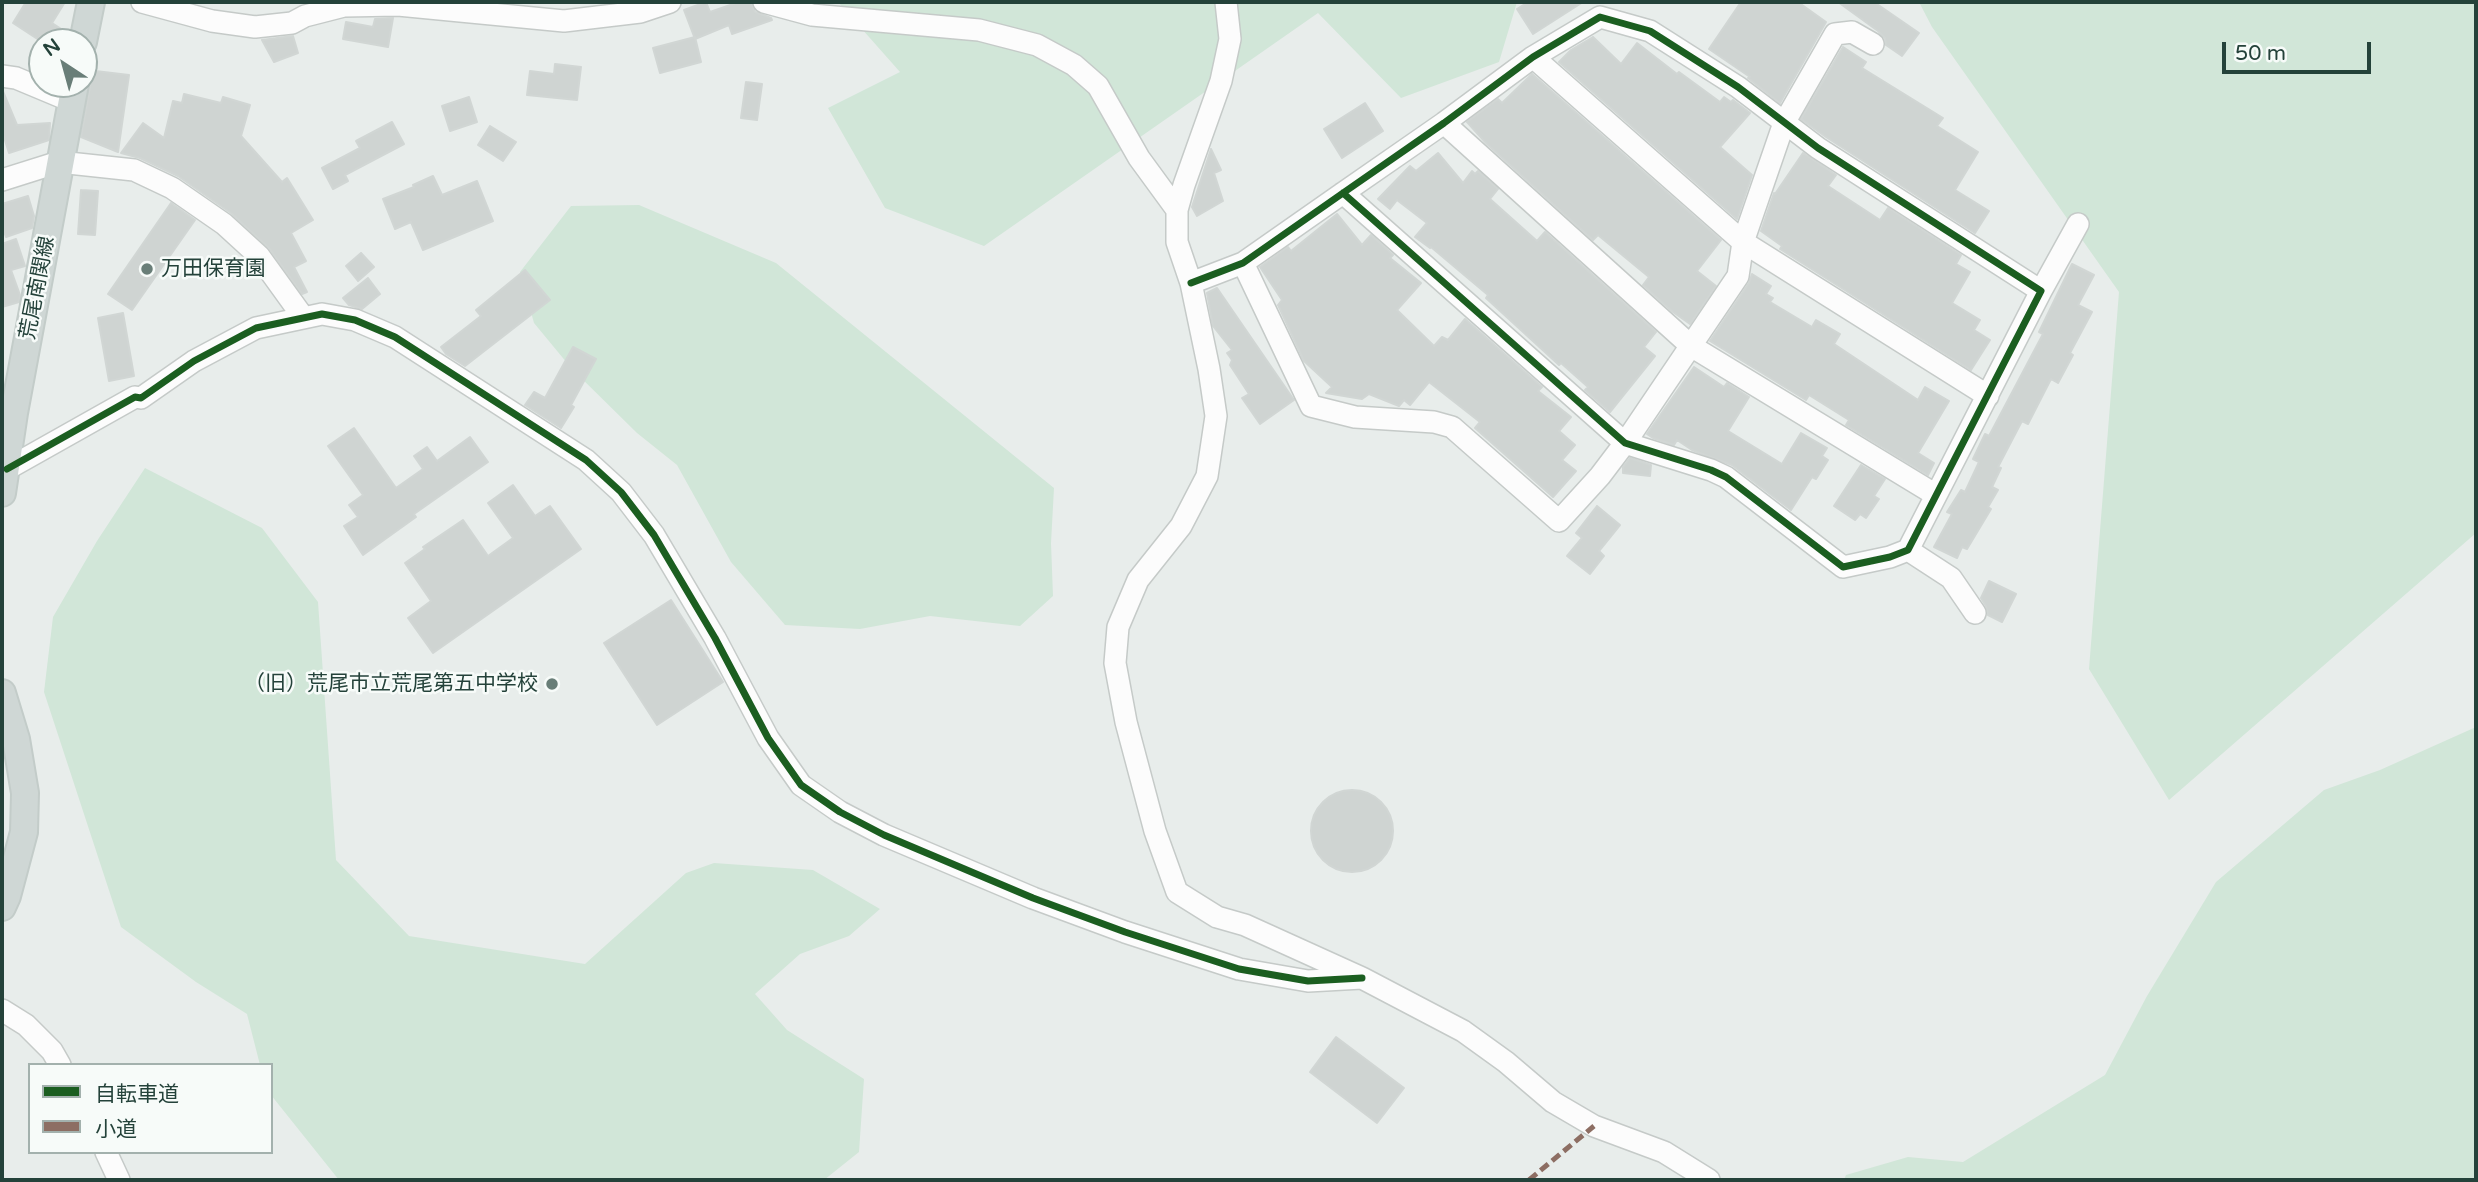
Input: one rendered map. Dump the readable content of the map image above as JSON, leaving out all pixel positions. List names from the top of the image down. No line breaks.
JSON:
{"streets":{"main road":["荒尾南関線"]},"places":["万田保育園","（旧）荒尾市立荒尾第五中学校"],"legend":["自転車道","小道"],"scale_bar":"50 m","north":"top left"}
